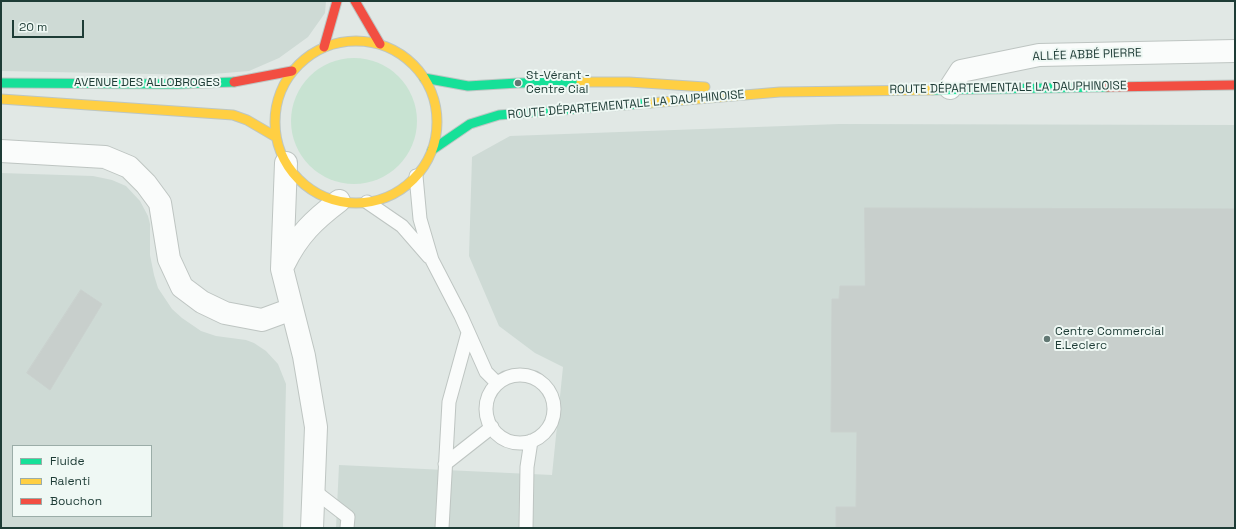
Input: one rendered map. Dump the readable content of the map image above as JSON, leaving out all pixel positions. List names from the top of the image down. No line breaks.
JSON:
{"streets":{"main road":["AVENUE DES ALLOBROGES","ROUTE DÉPARTEMENTALE LA DAUPHINOISE"],"street":["ALLÉE ABBÉ PIERRE"]},"crossings":[["ALLÉE ABBÉ PIERRE","ROUTE DÉPARTEMENTALE LA DAUPHINOISE"]],"places":["St-Vérant - Centre Cial","Centre Commercial E.Leclerc"],"legend":["Fluide","Ralenti","Bouchon"],"scale_bar":"20 m"}
